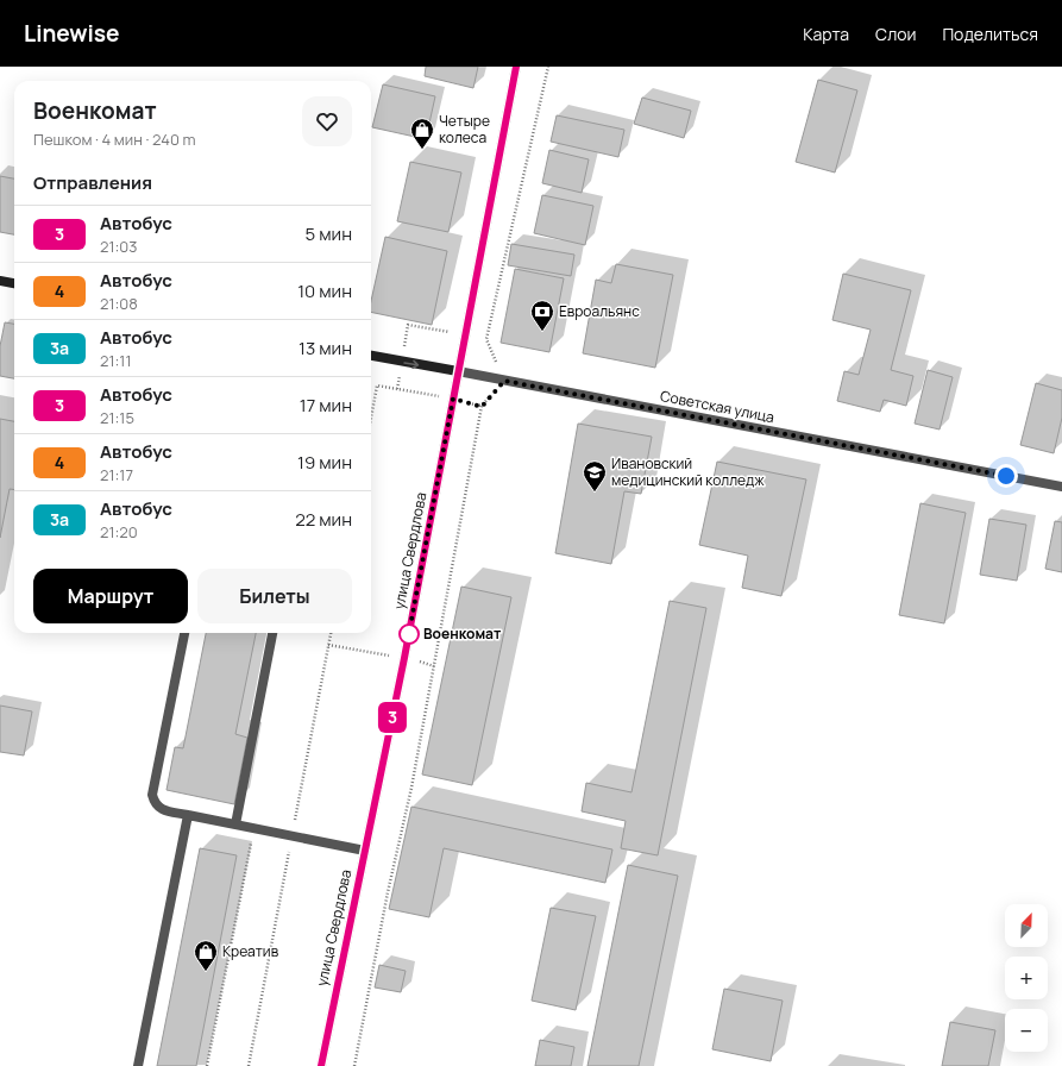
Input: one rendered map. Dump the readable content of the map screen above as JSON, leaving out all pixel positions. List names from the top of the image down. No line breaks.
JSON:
{"streets":{"main road":["Советская улица","улица Свердлова"]},"crossings":[["Советская улица","улица Свердлова"]],"places":{"shop":["Четыре колеса","Креатив"],"bank":["Евроальянс"],"school or university":["Ивановский медицинский колледж"],"other":["Военкомат"]},"lines":["bus line 3"],"north":"top right","page":{"header":"Linewise","nav":["Карта","Слои","Поделиться"],"on_map":"3","heading":[["Военкомат","Пешком · 4 мин · 240 m"],"Отправления"],"list":[{"mark":"3","name":"Автобус","note":"21:03","value":"5 мин"},{"mark":"4","name":"Автобус","note":"21:08","value":"10 мин"},{"mark":"3а","name":"Автобус","note":"21:11","value":"13 мин"},{"mark":"3","name":"Автобус","note":"21:15","value":"17 мин"},{"mark":"4","name":"Автобус","note":"21:17","value":"19 мин"},{"mark":"3а","name":"Автобус","note":"21:20","value":"22 мин"}],"buttons":["Маршрут","Билеты"],"map_buttons":["+","−"]}}
